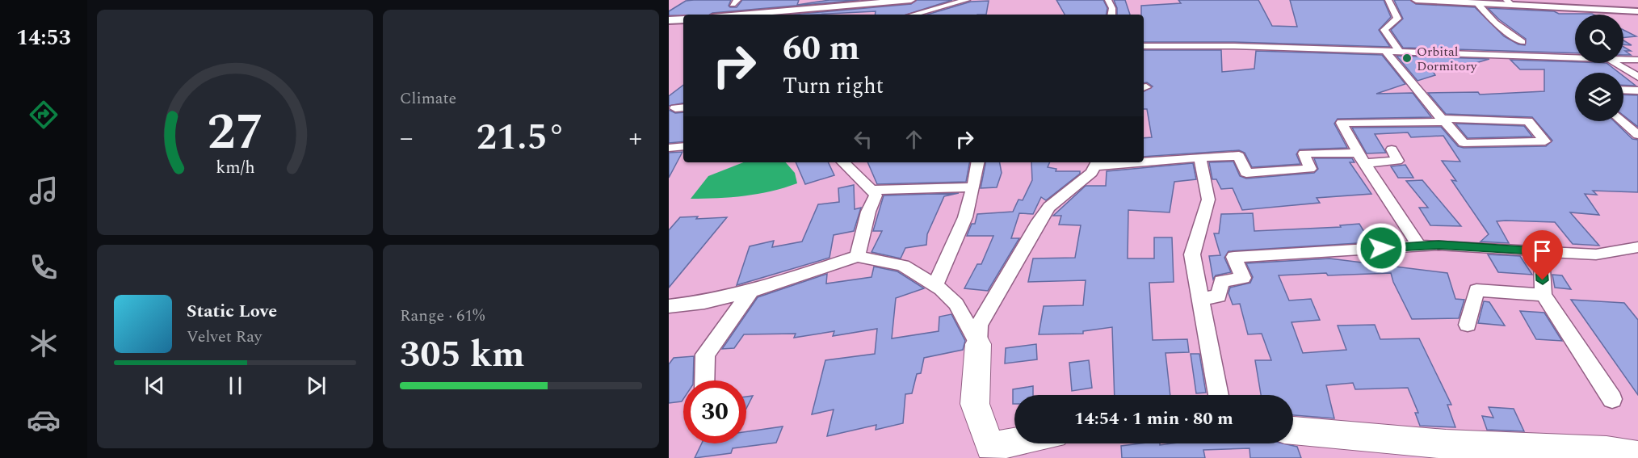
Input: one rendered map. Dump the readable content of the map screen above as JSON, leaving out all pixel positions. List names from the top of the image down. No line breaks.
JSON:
{"places":["Orbital Dormitory"],"page":{"tabs":"14:53","tile":["Climate",["Range · 61%","305 km"]],"turn":["60 m","Turn right"],"heat":["−","21.5°","+"],"song":["Static Love","Velvet Ray"],"limit":"30","trip":"14:54 · 1 min · 80 m","gauge":["27","km/h"]}}
